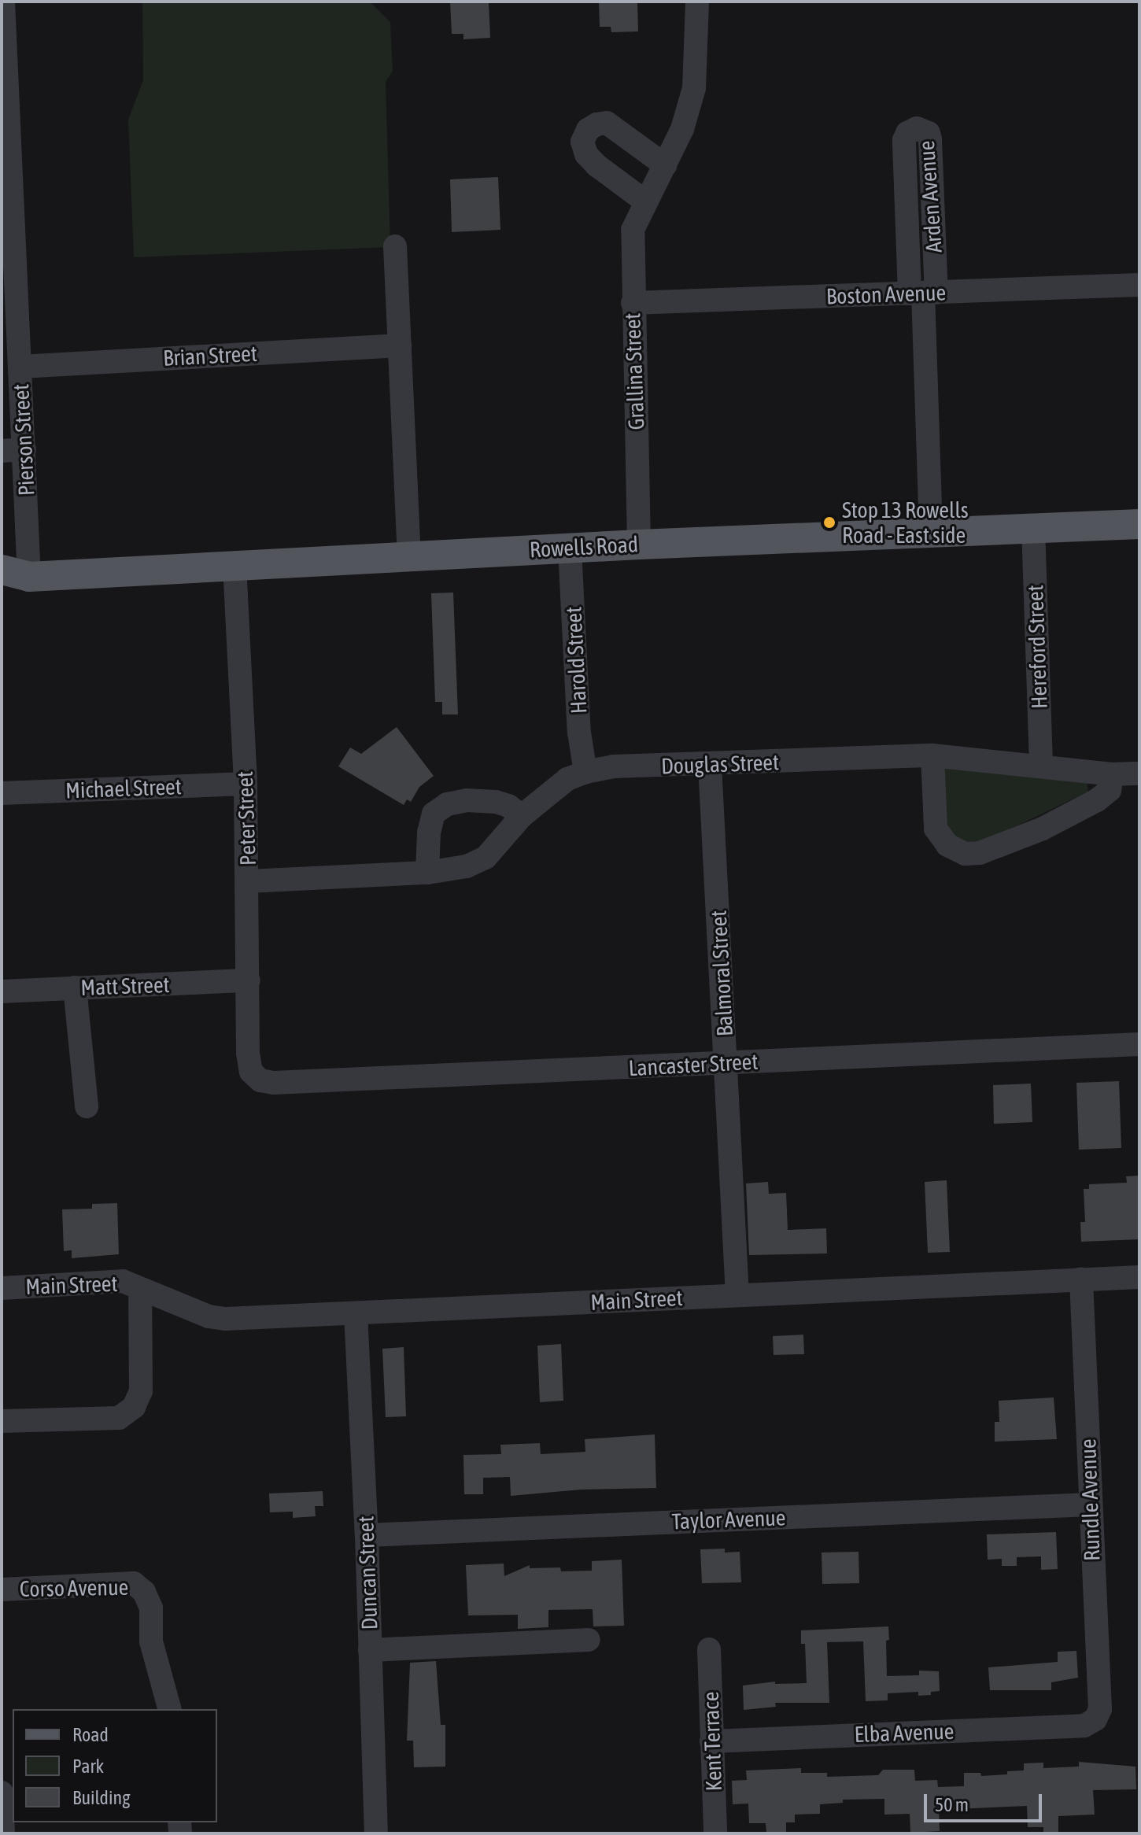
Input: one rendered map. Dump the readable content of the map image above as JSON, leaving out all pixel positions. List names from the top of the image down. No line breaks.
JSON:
{"streets":{"main road":["Rowells Road"],"street":["Arden Avenue","Boston Avenue","Brian Street","Grallina Street","Pierson Street","Hereford Street","Harold Street","Douglas Street","Michael Street","Peter Street","Balmoral Street","Matt Street","Lancaster Street","Main Street","Rundle Avenue","Taylor Avenue","Duncan Street","Corso Avenue","Elba Avenue","Kent Terrace"]},"crossings":[["Arden Avenue","Boston Avenue"],["Arden Avenue","Rowells Road"],["Boston Avenue","Grallina Street"],["Brian Street","Pierson Street"],["Grallina Street","Rowells Road"],["Pierson Street","Rowells Road"],["Rowells Road","Hereford Street"],["Rowells Road","Harold Street"],["Rowells Road","Peter Street"],["Hereford Street","Douglas Street"],["Harold Street","Douglas Street"],["Douglas Street","Peter Street"],["Douglas Street","Balmoral Street"],["Michael Street","Peter Street"],["Peter Street","Matt Street"],["Peter Street","Lancaster Street"],["Balmoral Street","Lancaster Street"],["Balmoral Street","Main Street"],["Main Street","Rundle Avenue"],["Main Street","Duncan Street"],["Rundle Avenue","Taylor Avenue"],["Rundle Avenue","Elba Avenue"],["Taylor Avenue","Duncan Street"],["Elba Avenue","Kent Terrace"]],"places":["Stop 13 Rowells Road - East side"],"legend":["Road","Park","Building"],"scale_bar":"50 m"}
